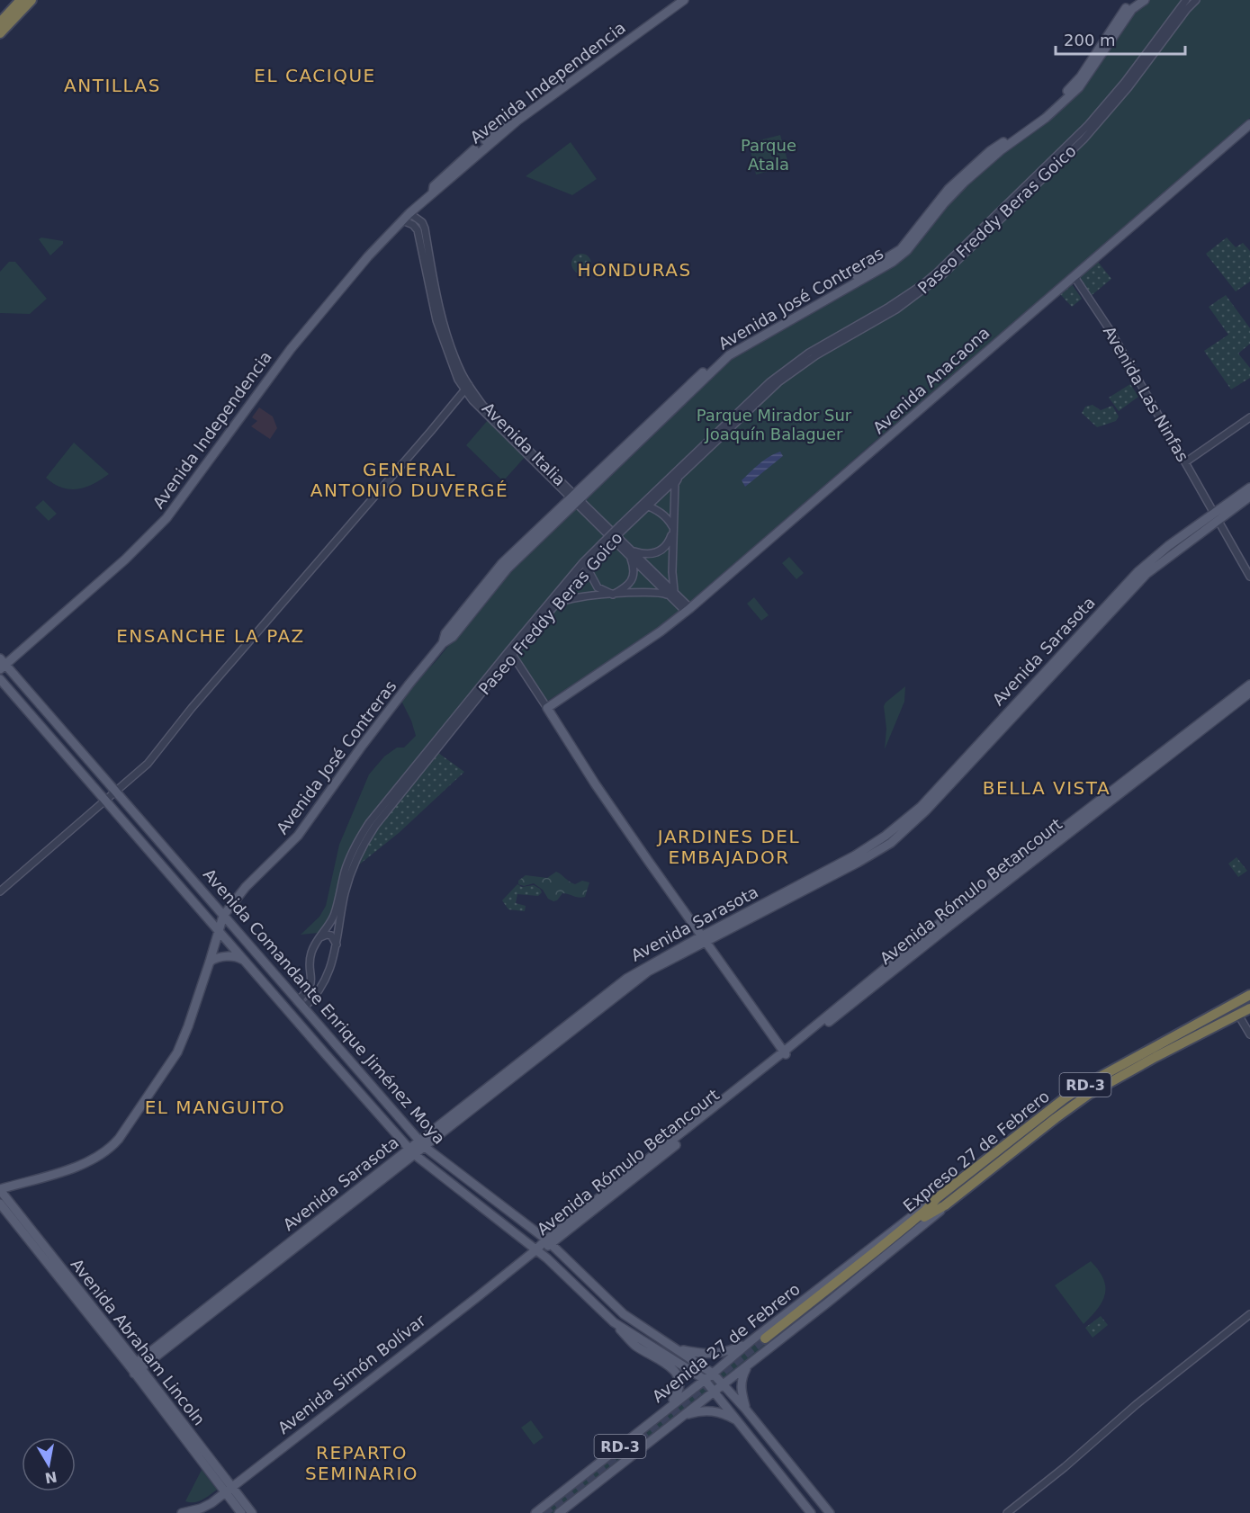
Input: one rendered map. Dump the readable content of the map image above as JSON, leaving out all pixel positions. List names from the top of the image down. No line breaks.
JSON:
{"streets":{"highway":["RD-3","Expreso 27 de Febrero"],"main road":["Avenida Independencia","Avenida José Contreras","Avenida Anacaona","Avenida Sarasota","Avenida Rómulo Betancourt","Avenida Comandante Enrique Jiménez Moya","Avenida Abraham Lincoln","Avenida 27 de Febrero","Avenida Simón Bolívar"],"street":["Paseo Freddy Beras Goico","Avenida Las Ninfas","Avenida Italia"]},"crossings":[["Avenida Independencia","Avenida Italia"],["Avenida Independencia","Avenida Comandante Enrique Jiménez Moya"],["Paseo Freddy Beras Goico","Avenida Comandante Enrique Jiménez Moya"],["Avenida José Contreras","Avenida Italia"],["Avenida José Contreras","Avenida Comandante Enrique Jiménez Moya"],["Avenida José Contreras","Avenida Abraham Lincoln"],["Avenida Anacaona","Avenida Las Ninfas"],["Avenida Anacaona","Avenida Italia"],["Avenida Las Ninfas","Avenida Sarasota"],["Avenida Sarasota","Avenida Comandante Enrique Jiménez Moya"],["Avenida Sarasota","Avenida Abraham Lincoln"],["Avenida Rómulo Betancourt","Avenida Comandante Enrique Jiménez Moya"],["Avenida Rómulo Betancourt","Avenida Simón Bolívar"],["Avenida Comandante Enrique Jiménez Moya","Avenida 27 de Febrero"],["Avenida Comandante Enrique Jiménez Moya","Avenida Simón Bolívar"],["Expreso 27 de Febrero","Avenida 27 de Febrero"],["Avenida Abraham Lincoln","Avenida Simón Bolívar"]],"districts":["EL CACIQUE","ANTILLAS","HONDURAS","GENERAL ANTONIO DUVERGÉ","ENSANCHE LA PAZ","BELLA VISTA","JARDINES DEL EMBAJADOR","EL MANGUITO","REPARTO SEMINARIO"],"parks":["Parque Atala","Parque Mirador Sur Joaquín Balaguer"],"scale_bar":"200 m","north":"bottom"}
